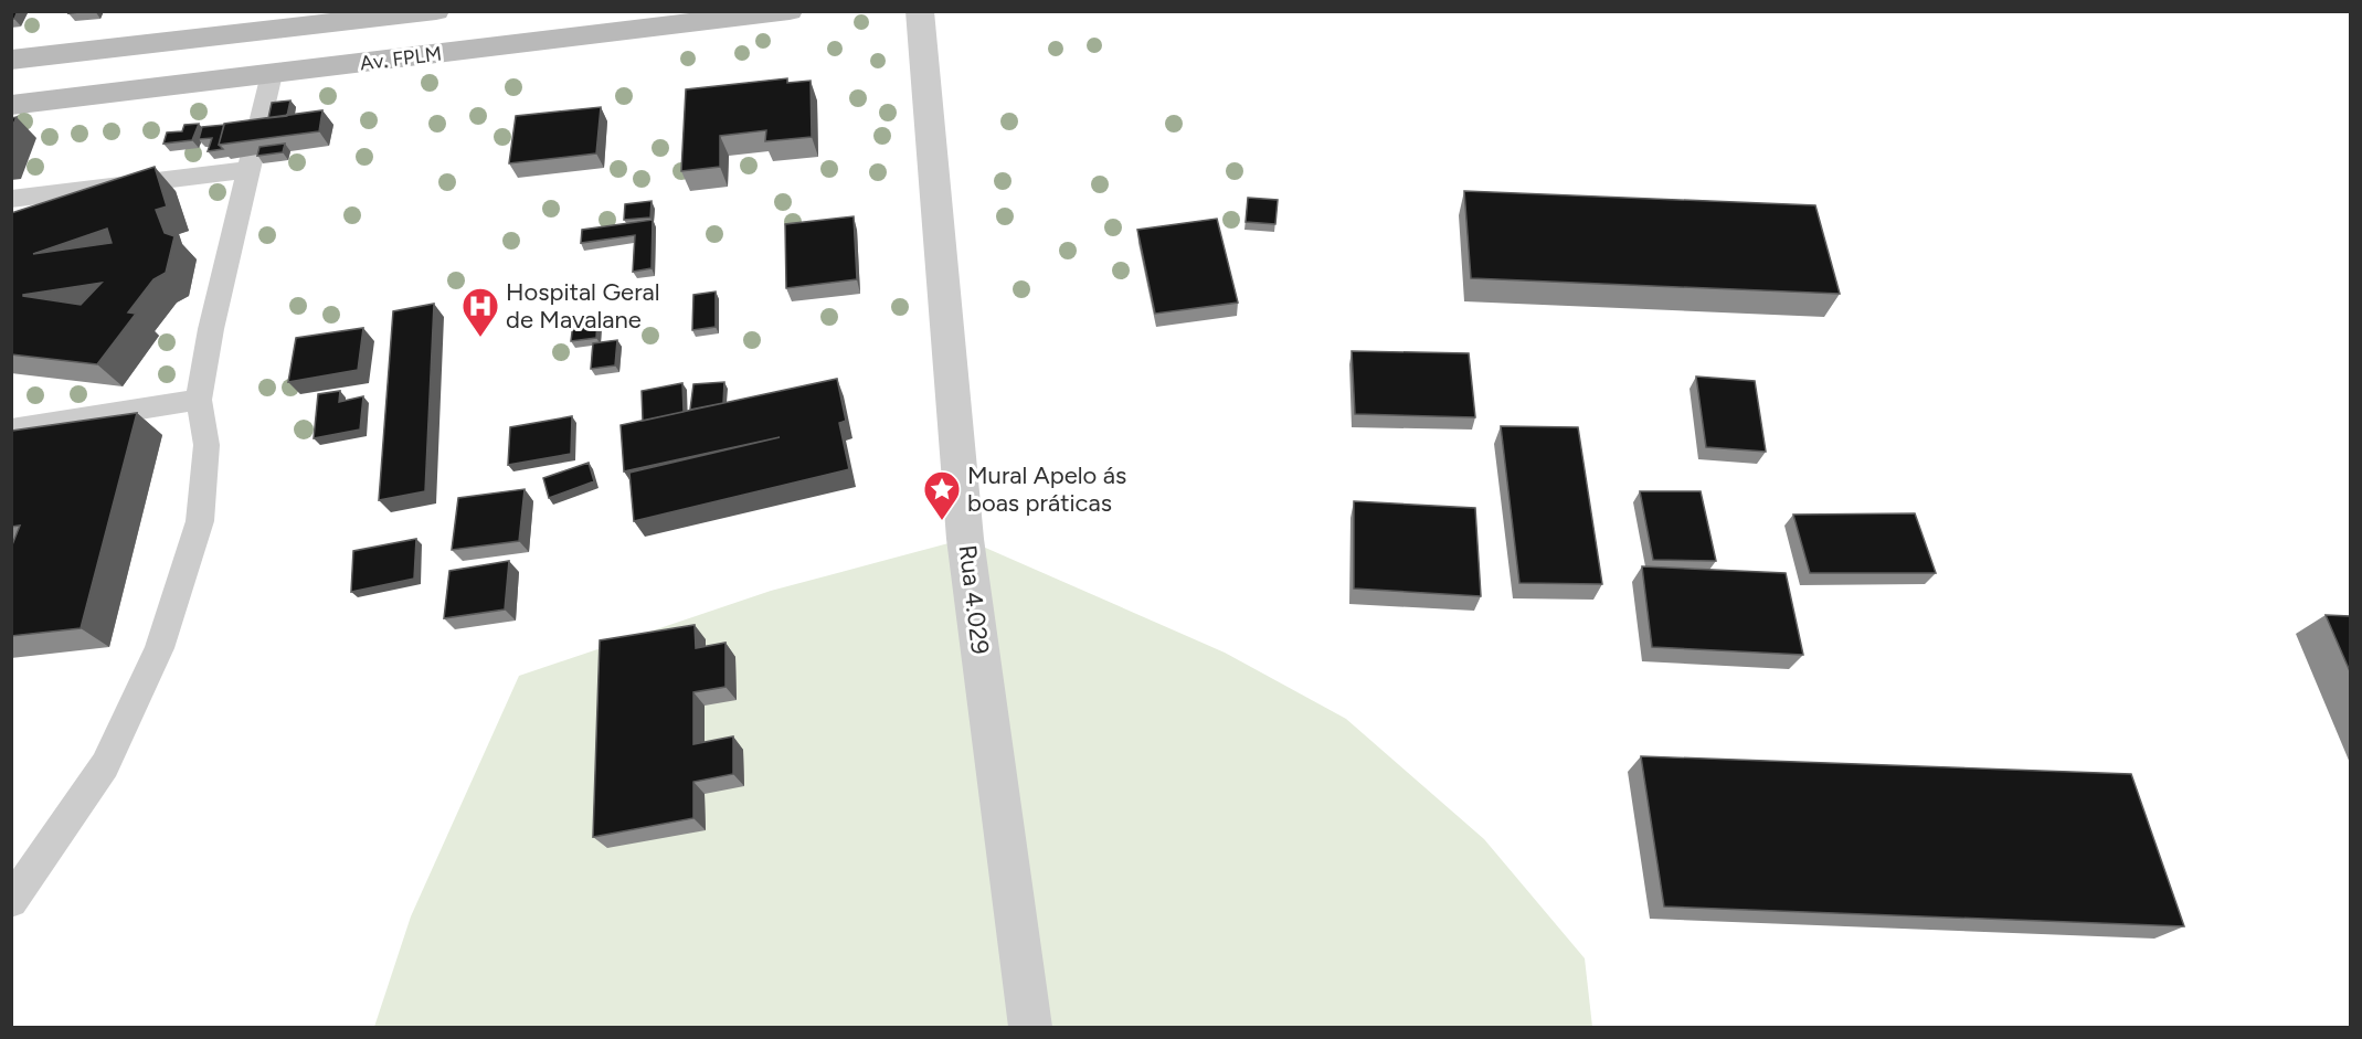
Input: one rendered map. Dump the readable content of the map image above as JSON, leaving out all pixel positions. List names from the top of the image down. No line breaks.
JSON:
{"streets":{"main road":["Av. FPLM"],"street":["Rua 4.029"]},"places":{"hospital":["Hospital Geral de Mavalane"],"place":["Mural Apelo ás boas práticas"]}}
